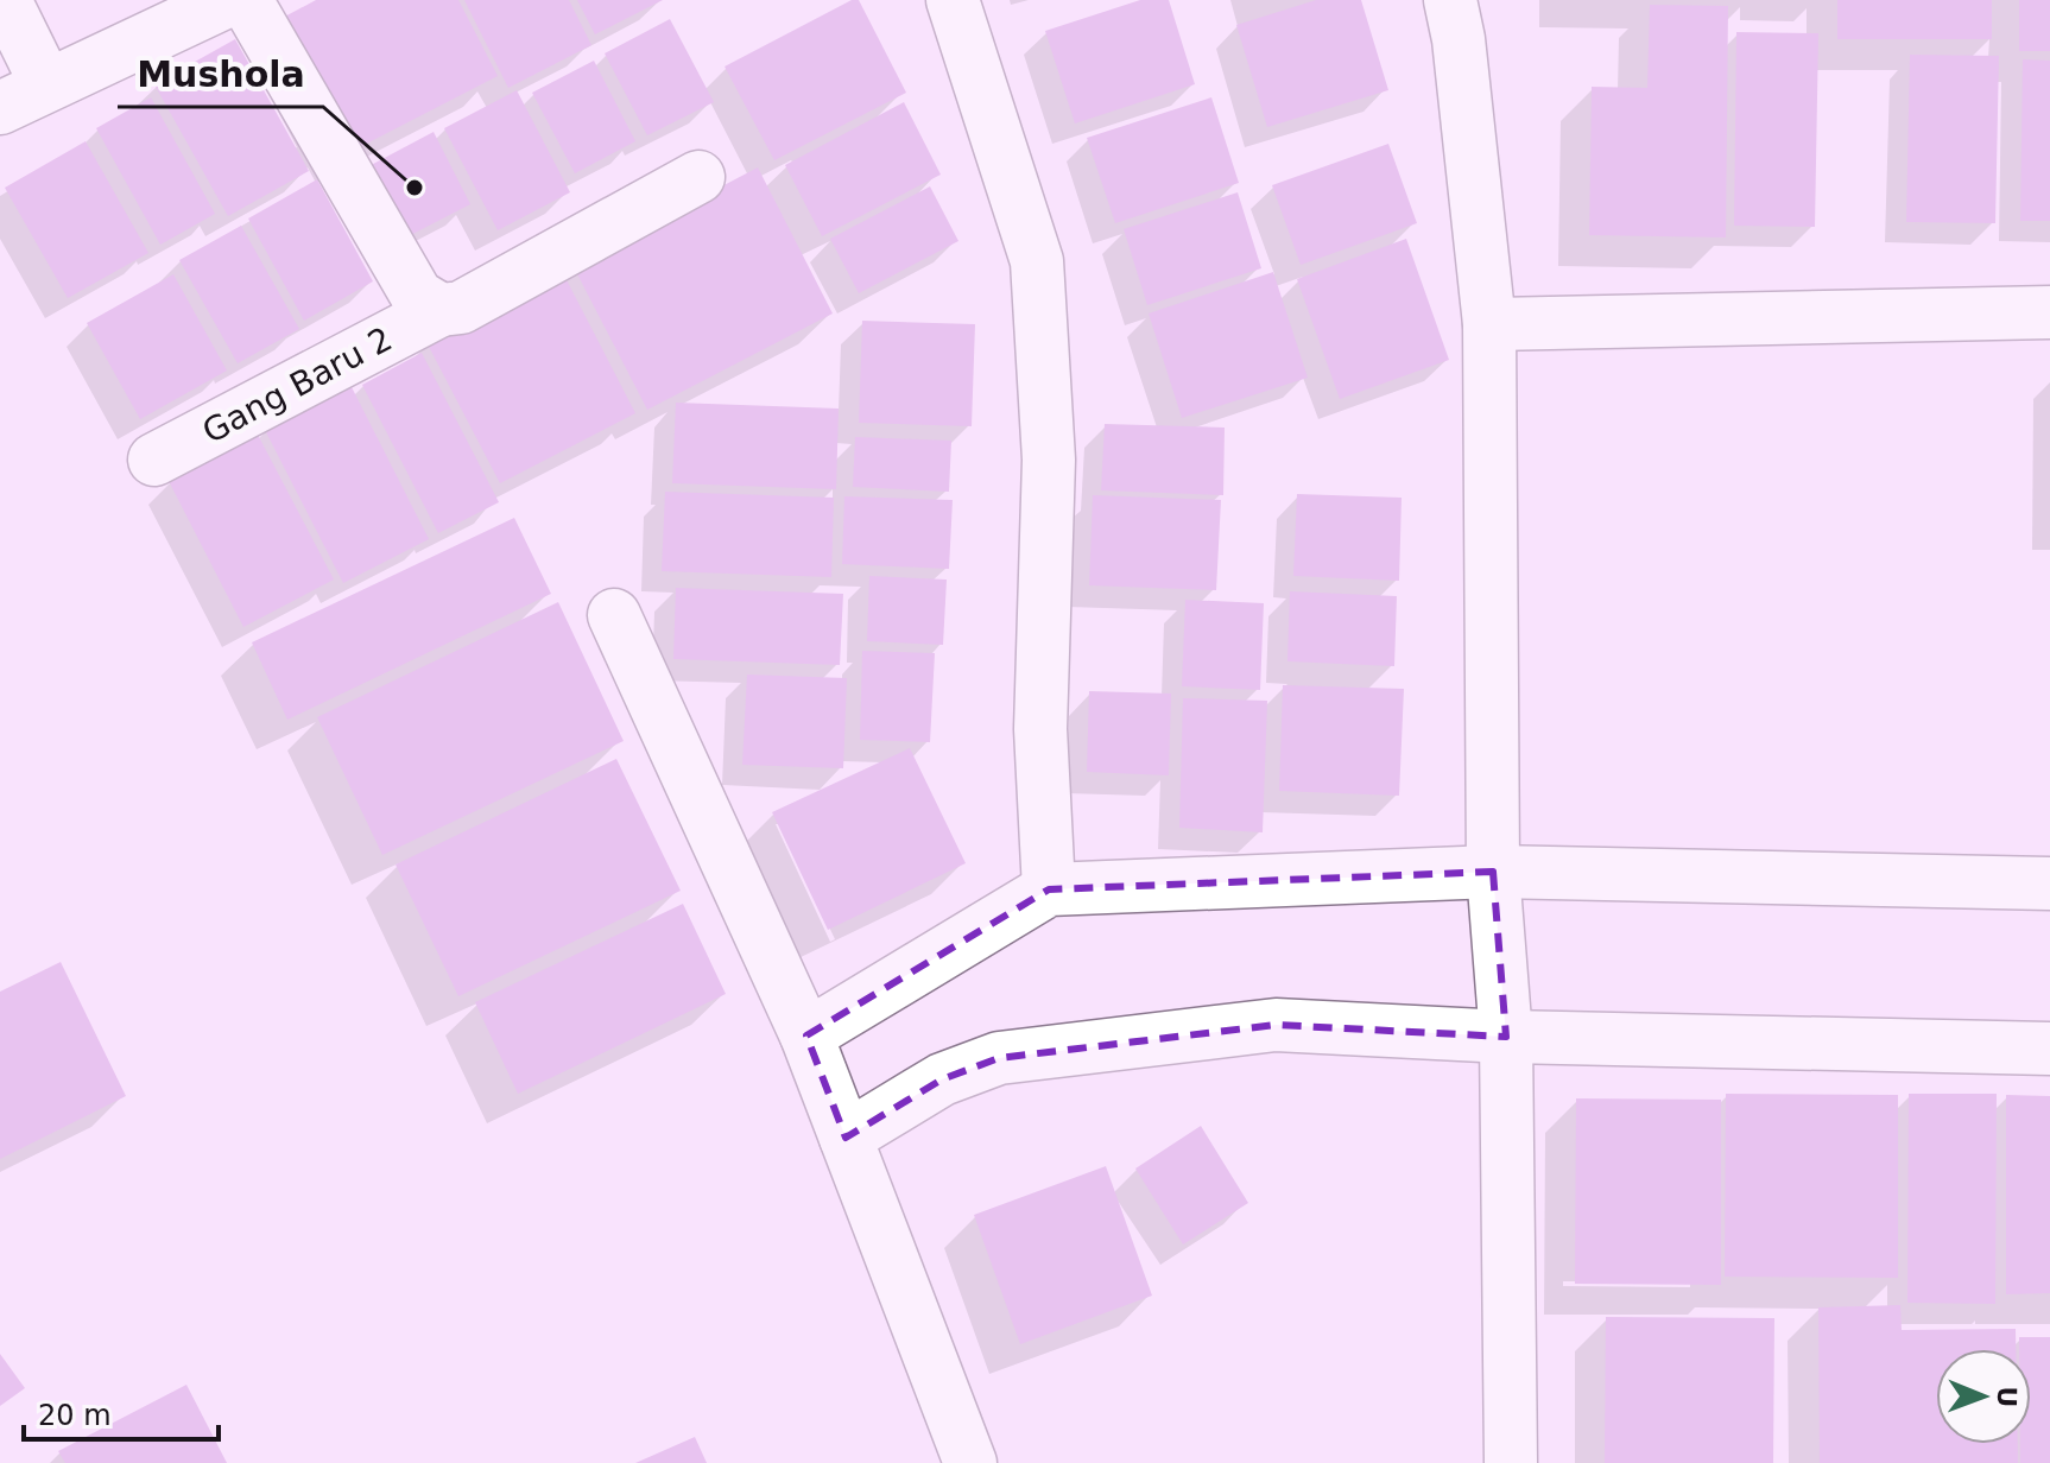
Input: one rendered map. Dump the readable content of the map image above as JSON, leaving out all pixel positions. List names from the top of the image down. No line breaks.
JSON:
{"streets":{"street":["Gang Baru 2"]},"places":["Mushola"],"scale_bar":"20 m","north":"right"}
